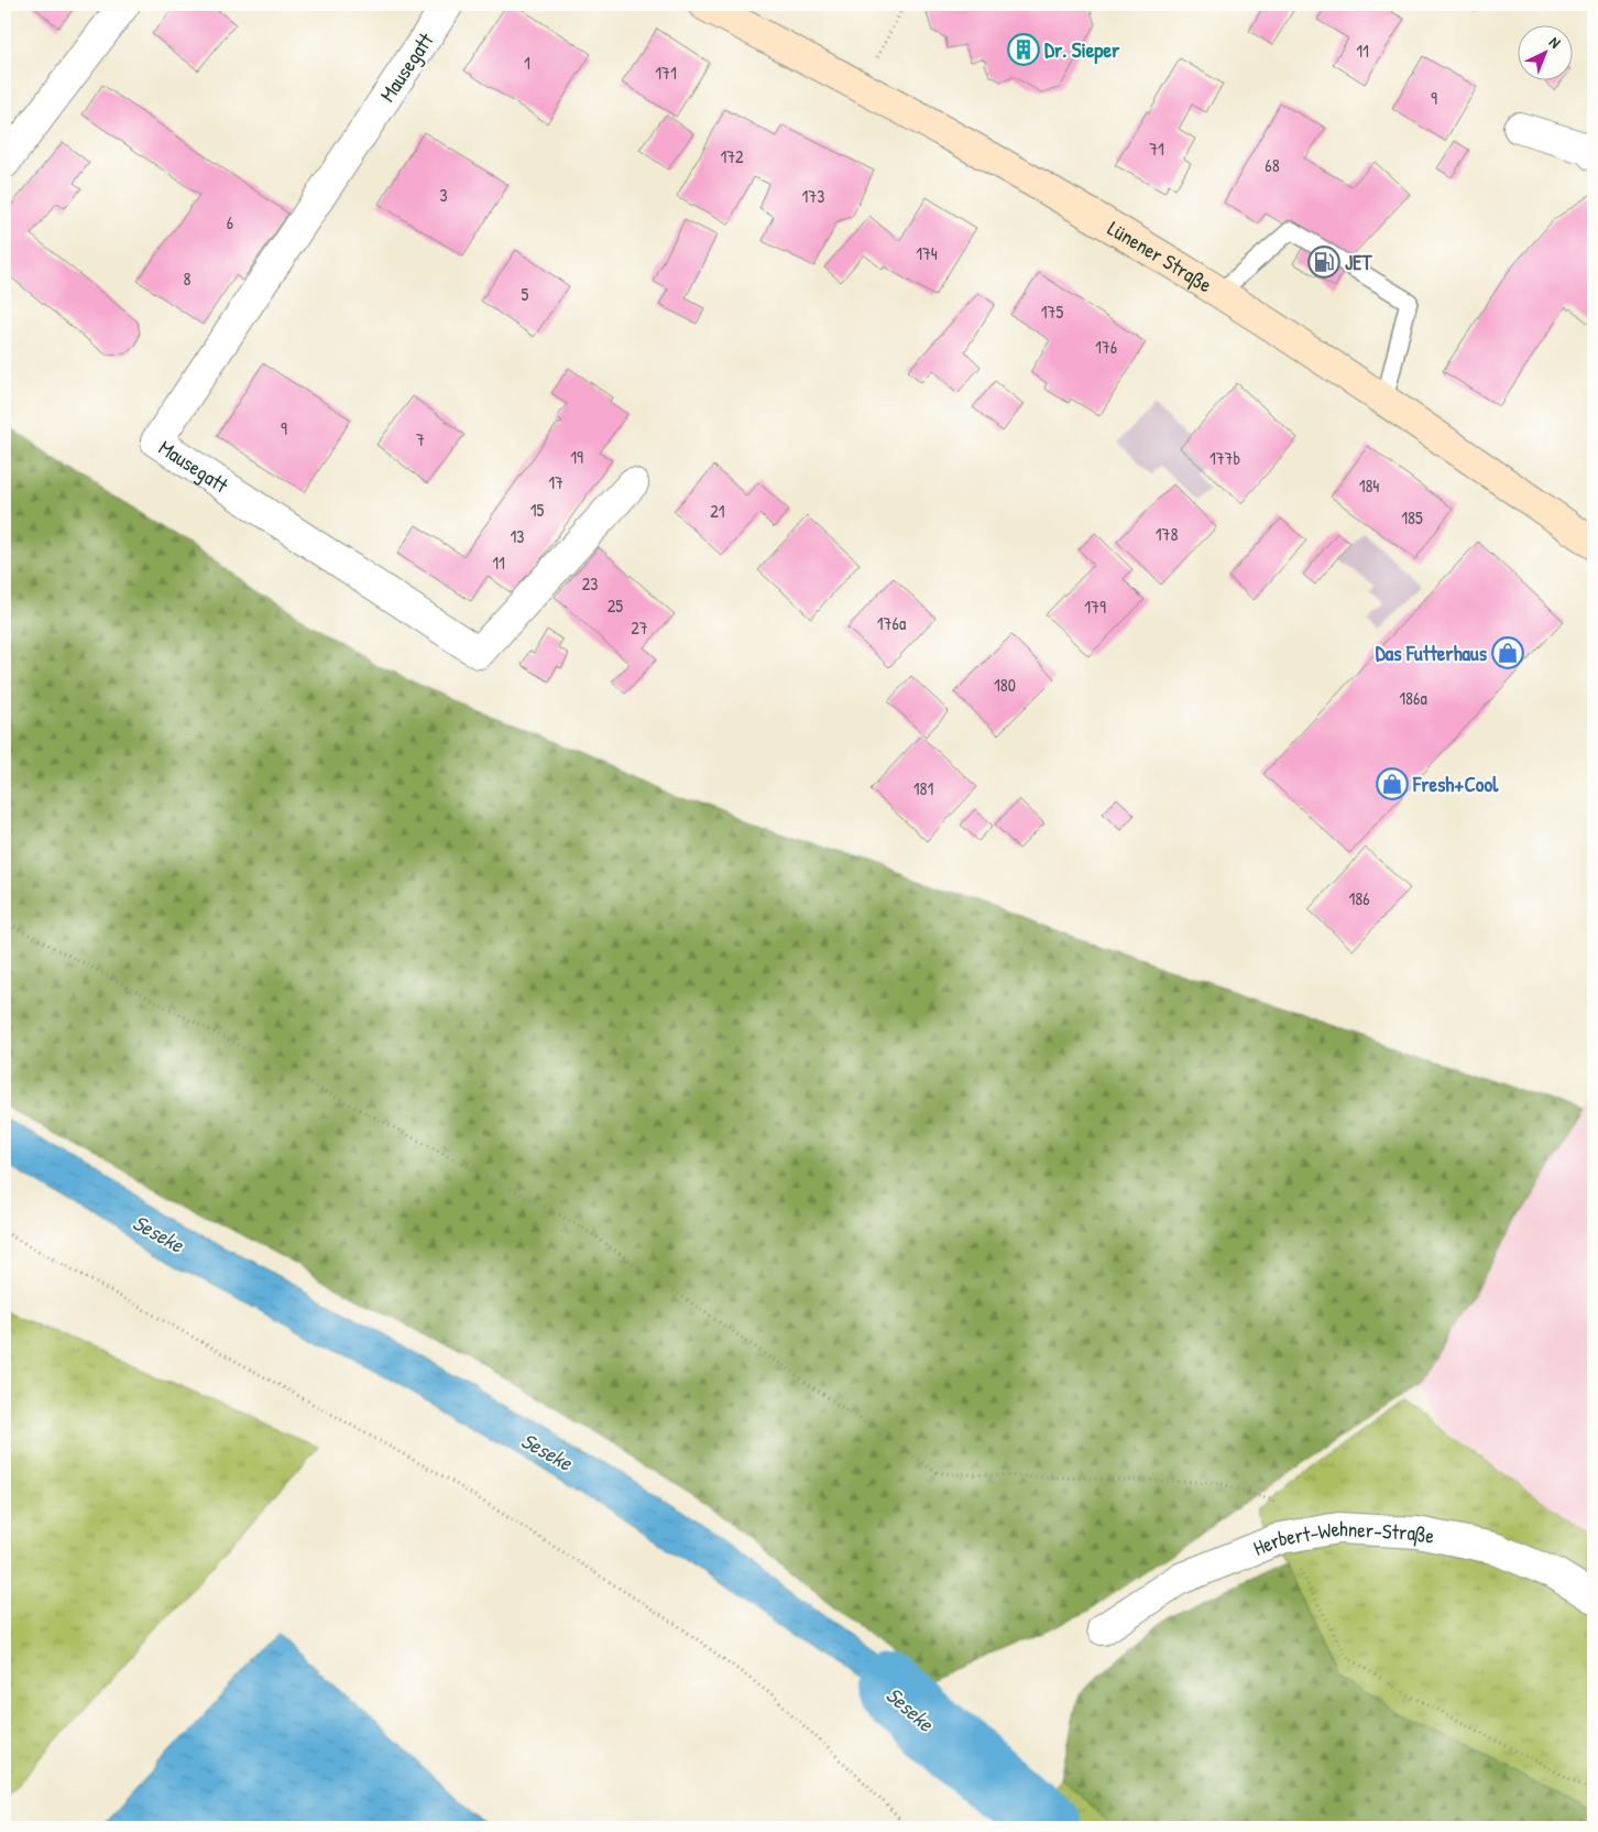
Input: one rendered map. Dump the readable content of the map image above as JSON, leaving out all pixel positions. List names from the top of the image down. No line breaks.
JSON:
{"streets":{"main road":["Lünener Straße"],"street":["Mausegatt","Herbert-Wehner-Straße"]},"water":["Seseke"],"places":{"building":["Dr. Sieper"],"fuel station":["JET"],"shop":["Das Futterhaus","Fresh+Cool"]},"house_numbers":["11","1","171","9","71","172","68","3","173","6","174","8","5","175","176","9","7","19","177b","17","184","15","21","185","178","13","11","23","25","179","176a","27","180","186a","181","186"],"north":"top right"}
